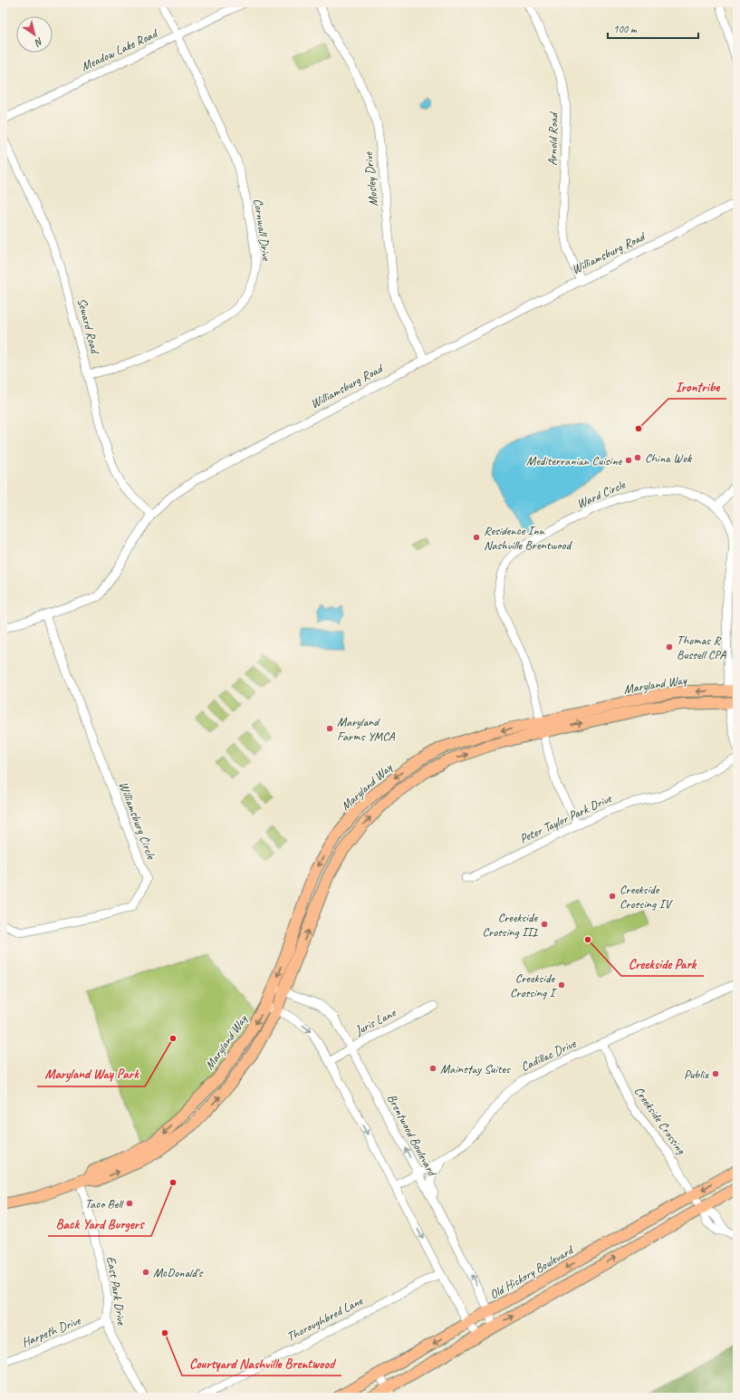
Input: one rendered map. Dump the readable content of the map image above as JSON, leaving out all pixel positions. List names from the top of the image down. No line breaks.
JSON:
{"streets":{"main road":["Maryland Way","Old Hickory Boulevard"],"street":["Meadow Lake Road","Arnold Road","Mosley Drive","Cornwall Drive","Williamsburg Road","Seward Road","Ward Circle","Peter Taylor Park Drive","Williamsburg Circle","Juris Lane","Cadillac Drive","Creekside Crossing","Brentwood Boulevard","East Park Drive","Thoroughbred Lane","Harpeth Drive"]},"crossings":[["Meadow Lake Road","Cornwall Drive"],["Arnold Road","Williamsburg Road"],["Mosley Drive","Williamsburg Road"],["Cornwall Drive","Seward Road"],["Williamsburg Road","Seward Road"],["Williamsburg Road","Williamsburg Circle"],["Ward Circle","Maryland Way"],["Ward Circle","Peter Taylor Park Drive"],["Maryland Way","Brentwood Boulevard"],["Maryland Way","East Park Drive"],["Juris Lane","Brentwood Boulevard"],["Cadillac Drive","Creekside Crossing"],["Cadillac Drive","Brentwood Boulevard"],["Creekside Crossing","Old Hickory Boulevard"],["Brentwood Boulevard","Old Hickory Boulevard"],["East Park Drive","Harpeth Drive"]],"places":["Irontribe","China Wok","Mediterranian Cuisine","Residence Inn Nashville Brentwood","Thomas R Bussell CPA","Maryland Farms YMCA","Creekside Crossing IV","Creekside Crossing III","Creekside Park","Creekside Crossing I","Maryland Way Park","Mainstay Suites","Publix","Back Yard Burgers","Taco Bell","McDonald's","Courtyard Nashville Brentwood"],"scale_bar":"100 m","north":"bottom right"}
